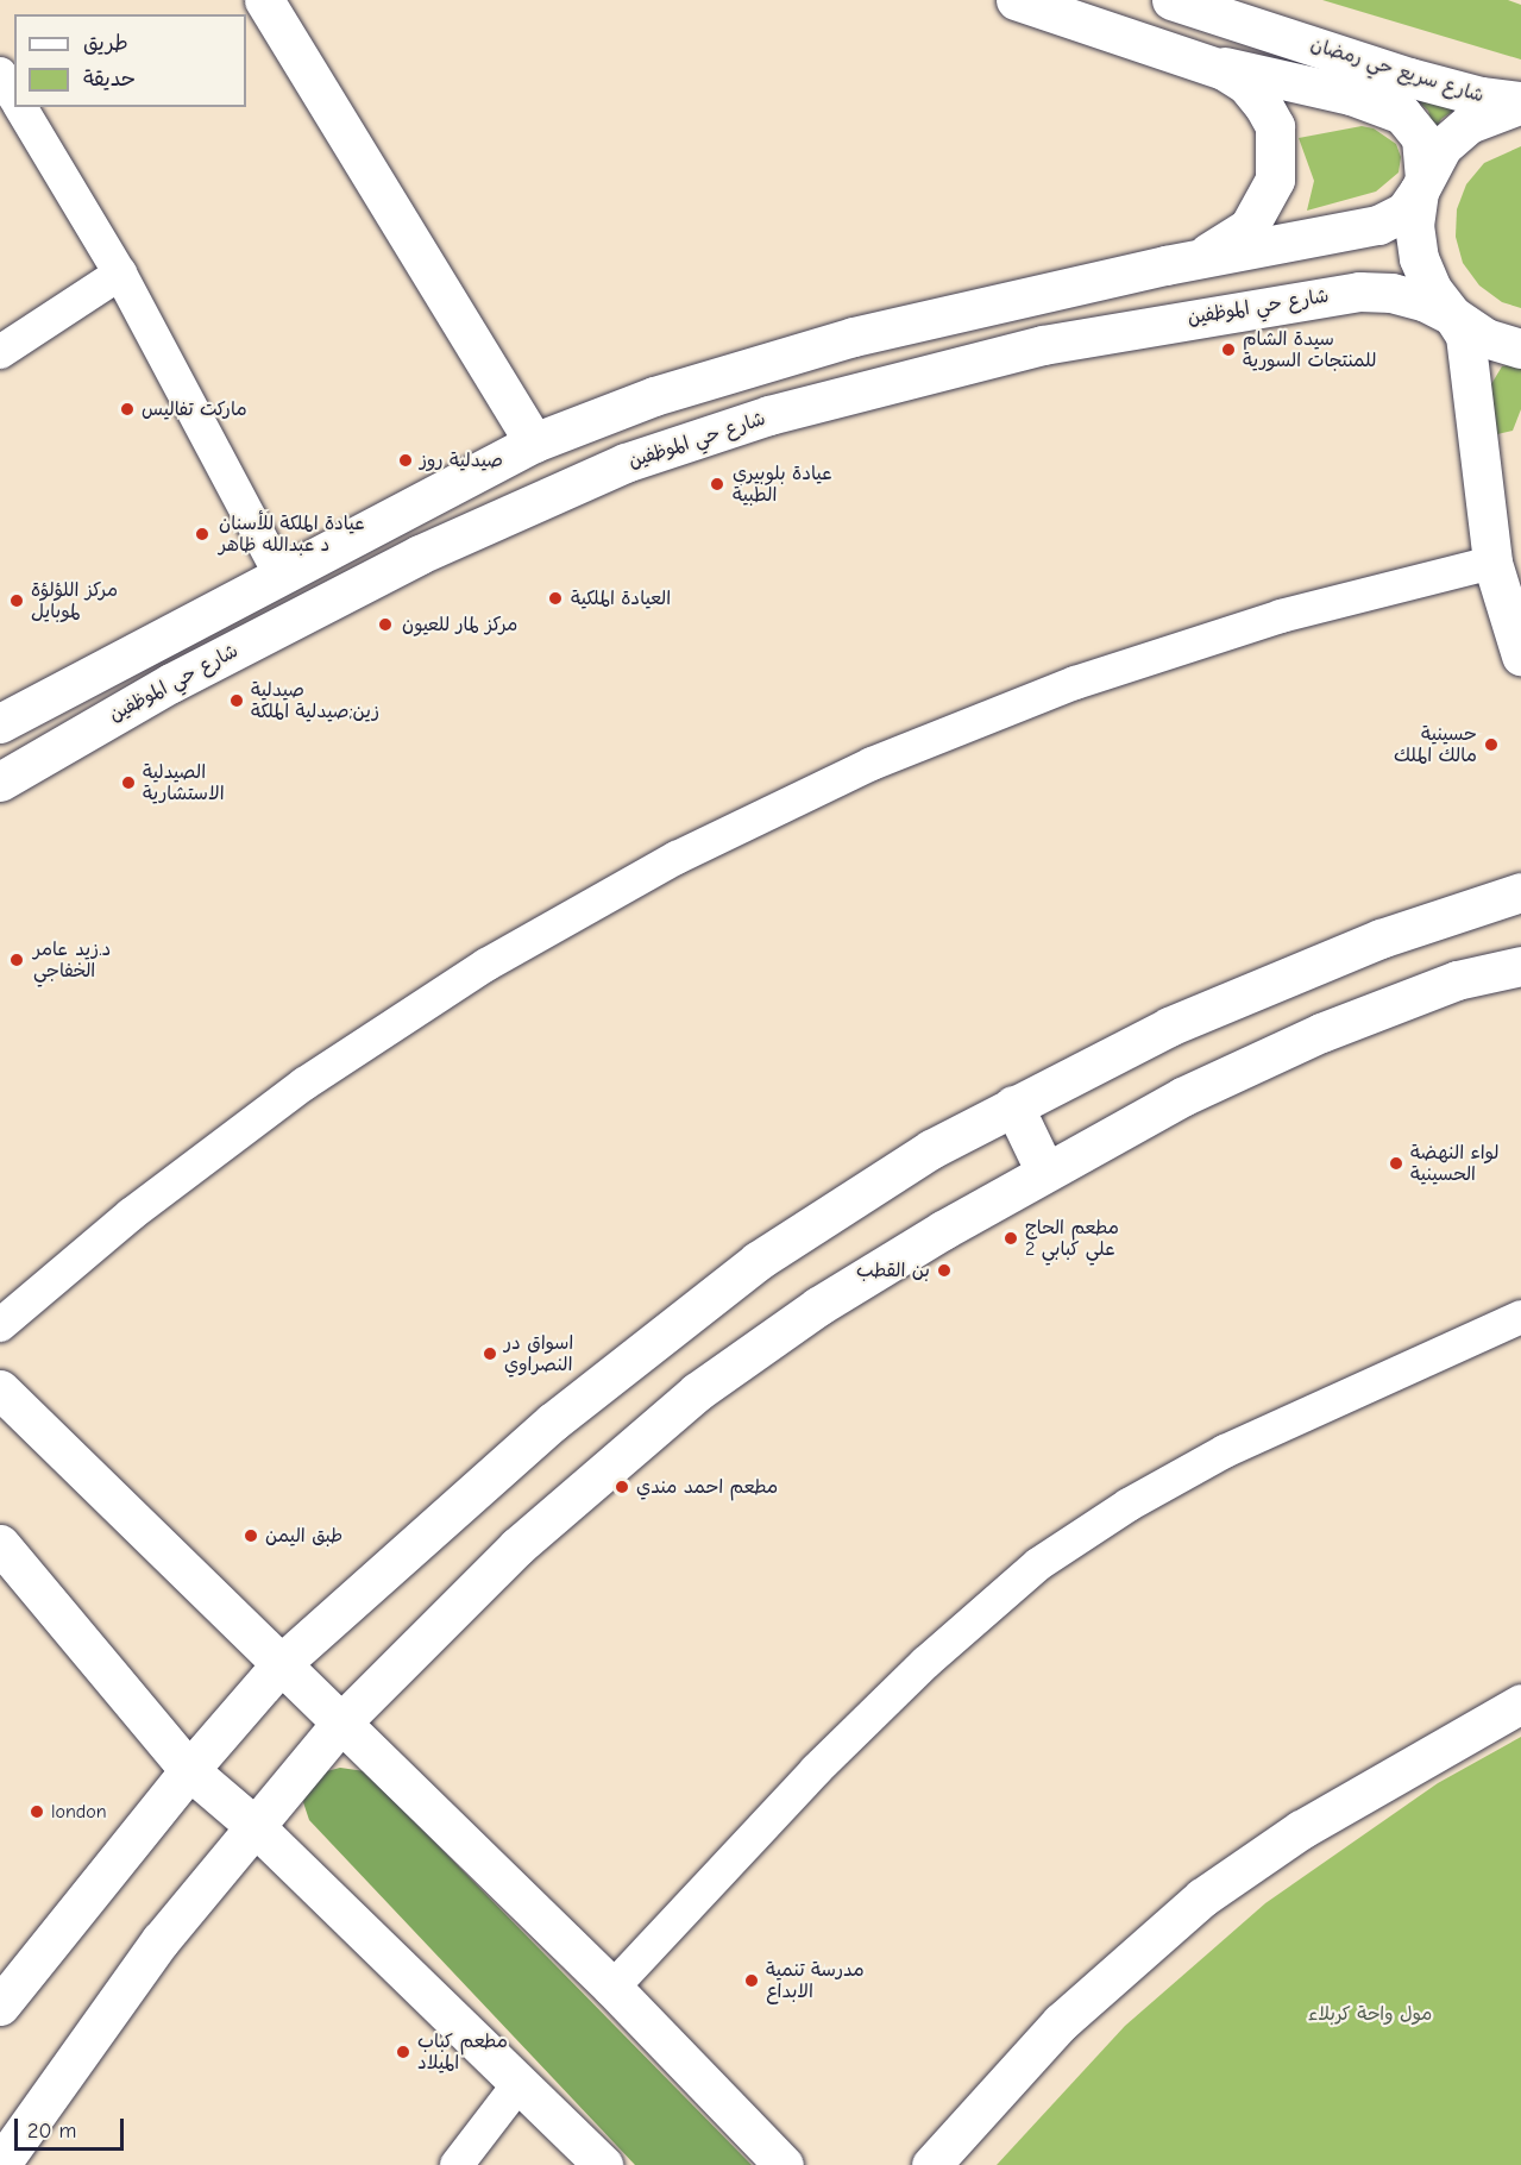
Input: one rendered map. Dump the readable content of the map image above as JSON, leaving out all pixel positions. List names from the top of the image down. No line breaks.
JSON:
{"streets":{"street":["شارع سريع حي رمضان","شارع حي الموظفين"]},"parks":["مول واحة كربلاء"],"places":["سيدة الشام للمنتجات السورية","ماركت تفاليس","صيدلية روز","عيادة بلوبيري الطبية","عيادة الملكة للأسنان د عبدالله ظاهر","العيادة الملكية","مركز اللؤلؤة لموبايل","مركز لمار للعيون","صيدلية زين;صيدلية الملكة","حسينية مالك الملك","الصيدلية الاستشارية","د.زيد عامر الخفاجي","لواء النهضة الحسينية","مطعم الحاج علي كبابي 2","بن القطب","اسواق در النصراوي","مطعم احمد مندي","طبق اليمن","london","مدرسة تنمية الابداع","مطعم كباب الميلاد"],"legend":["طريق","حديقة"],"scale_bar":"20 m"}
